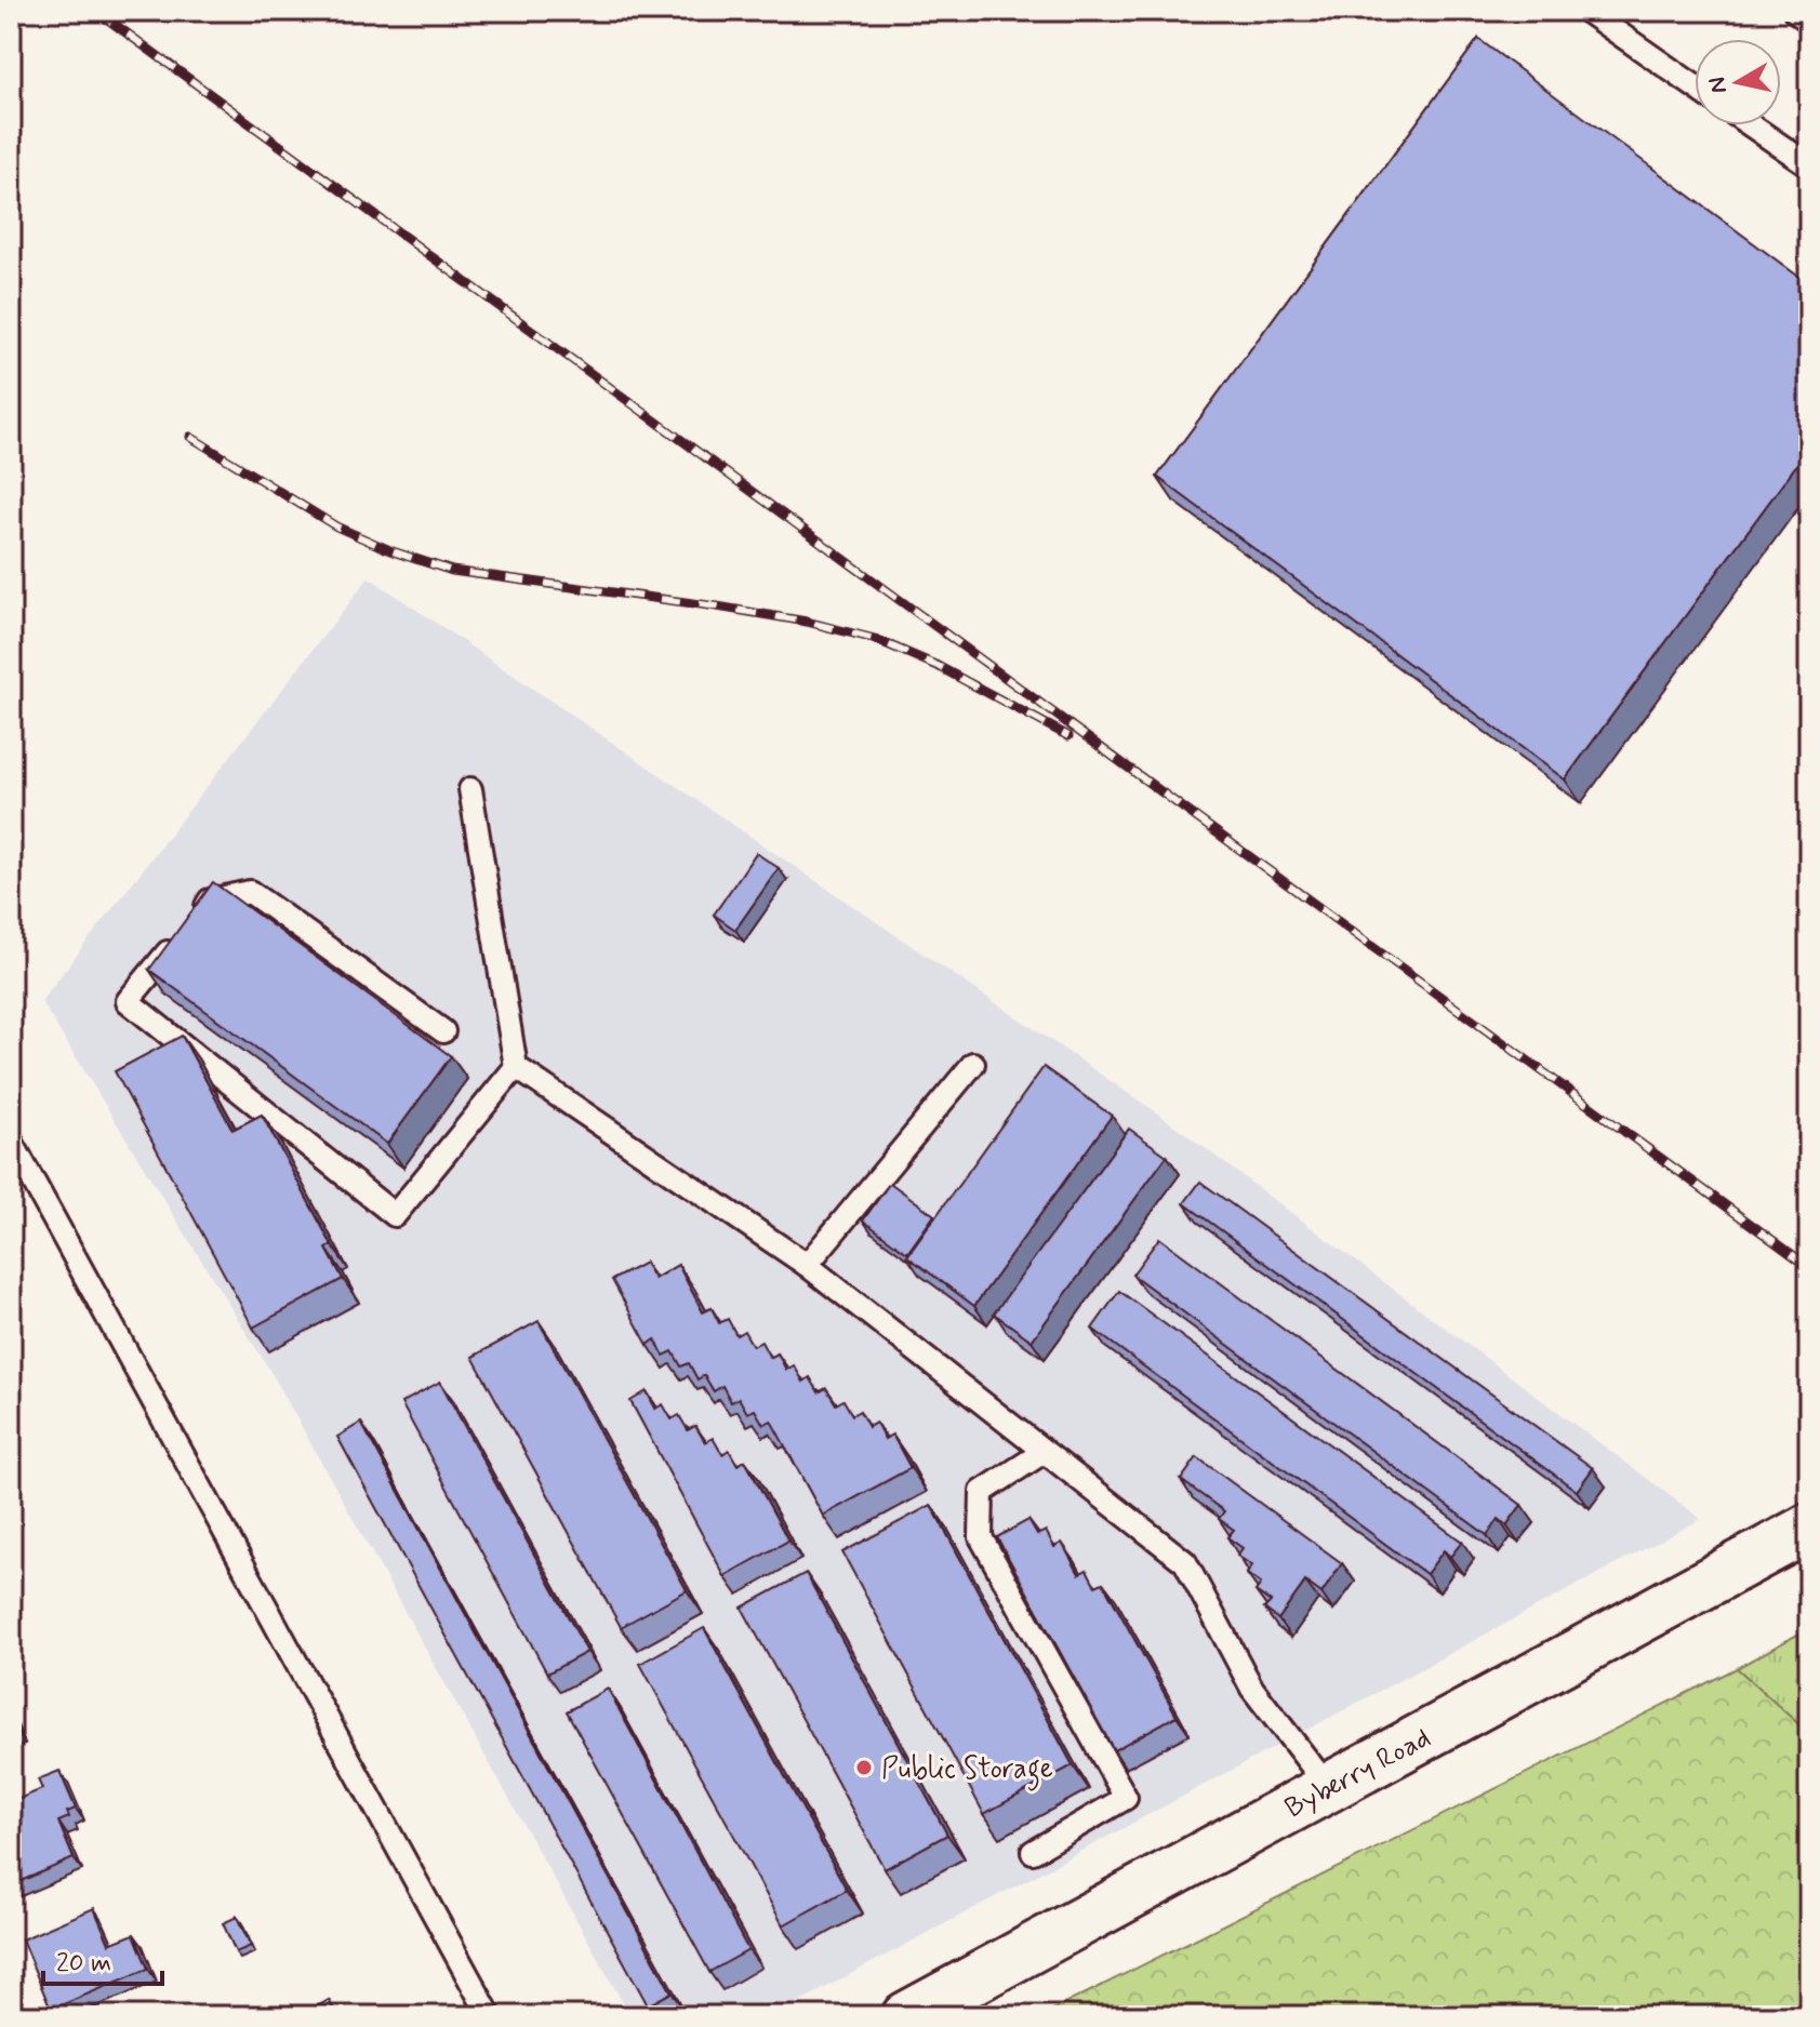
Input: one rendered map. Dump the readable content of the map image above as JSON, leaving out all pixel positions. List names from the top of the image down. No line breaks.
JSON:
{"streets":{"main road":["Byberry Road"]},"places":["Public Storage"],"scale_bar":"20 m","north":"left"}
